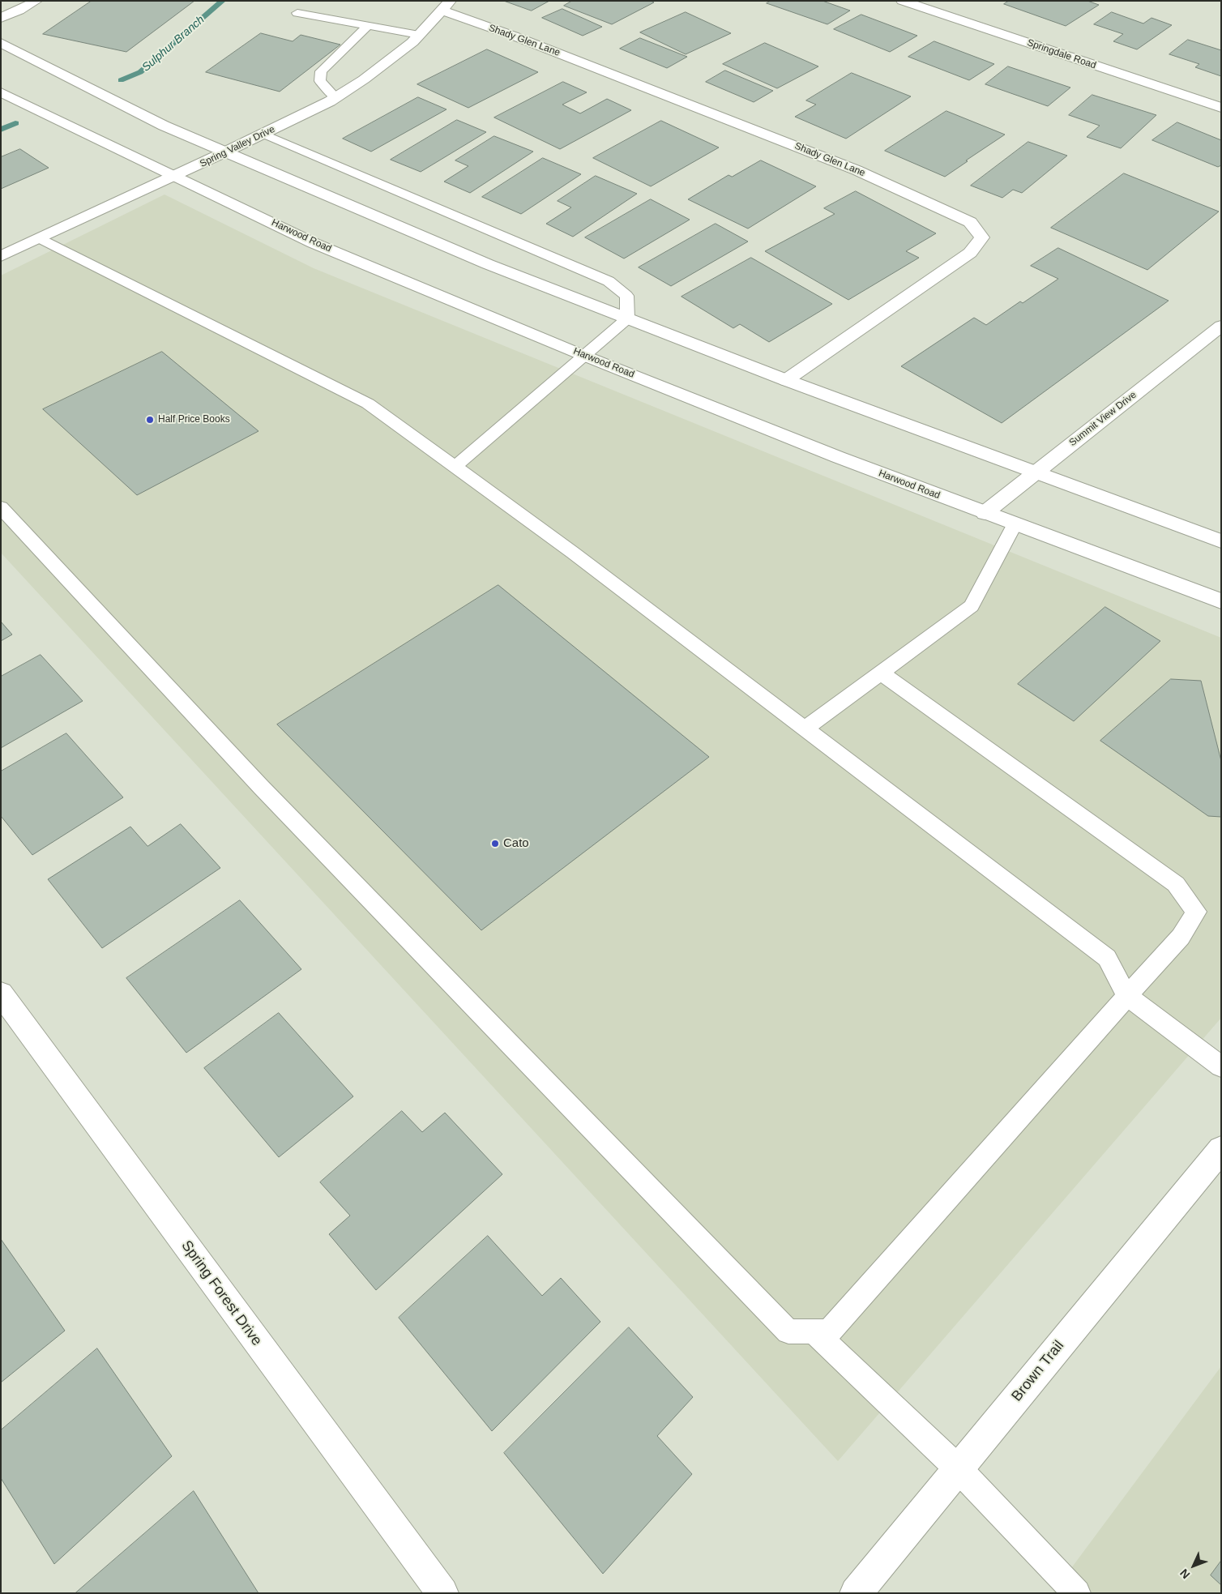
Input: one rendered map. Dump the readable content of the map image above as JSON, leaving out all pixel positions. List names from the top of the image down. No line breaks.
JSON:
{"streets":{"street":["Shady Glen Lane","Springdale Road","Spring Valley Drive","Harwood Road","Summit View Drive","Spring Forest Drive","Brown Trail"]},"crossings":[["Shady Glen Lane","Spring Valley Drive"],["Spring Valley Drive","Harwood Road"],["Harwood Road","Summit View Drive"]],"water":["Sulphur Branch"],"places":["Half Price Books","Cato"],"north":"bottom left"}
